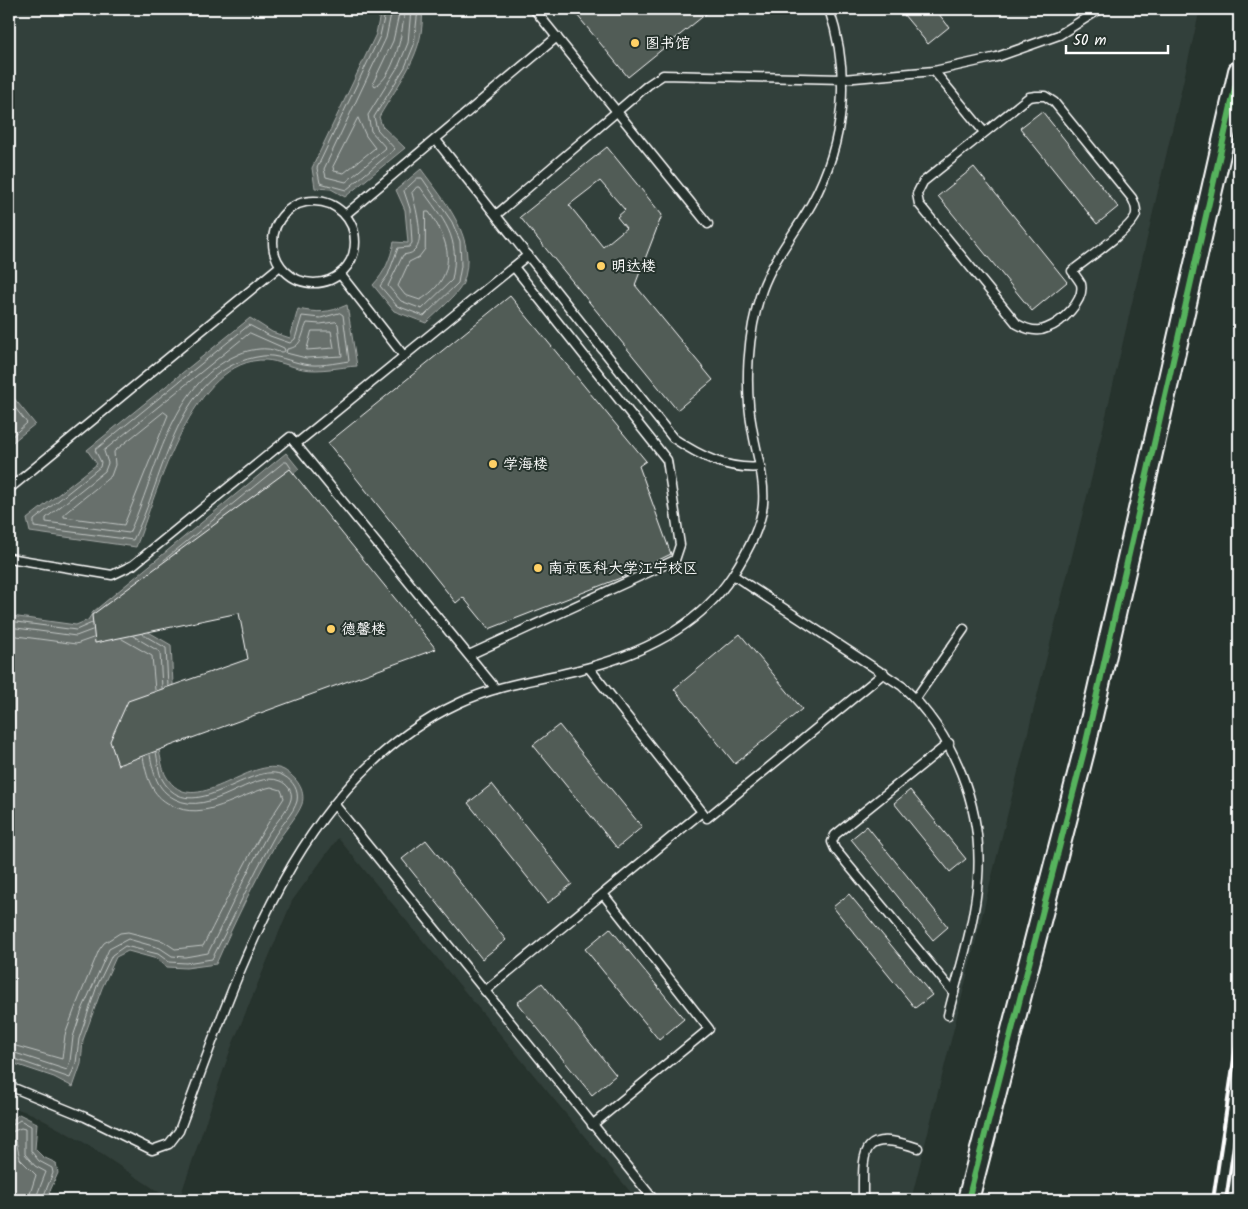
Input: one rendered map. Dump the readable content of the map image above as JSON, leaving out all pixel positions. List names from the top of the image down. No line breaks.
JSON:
{"places":["图书馆","明达楼","学海楼","南京医科大学江宁校区","德馨楼"],"scale_bar":"50 m"}
